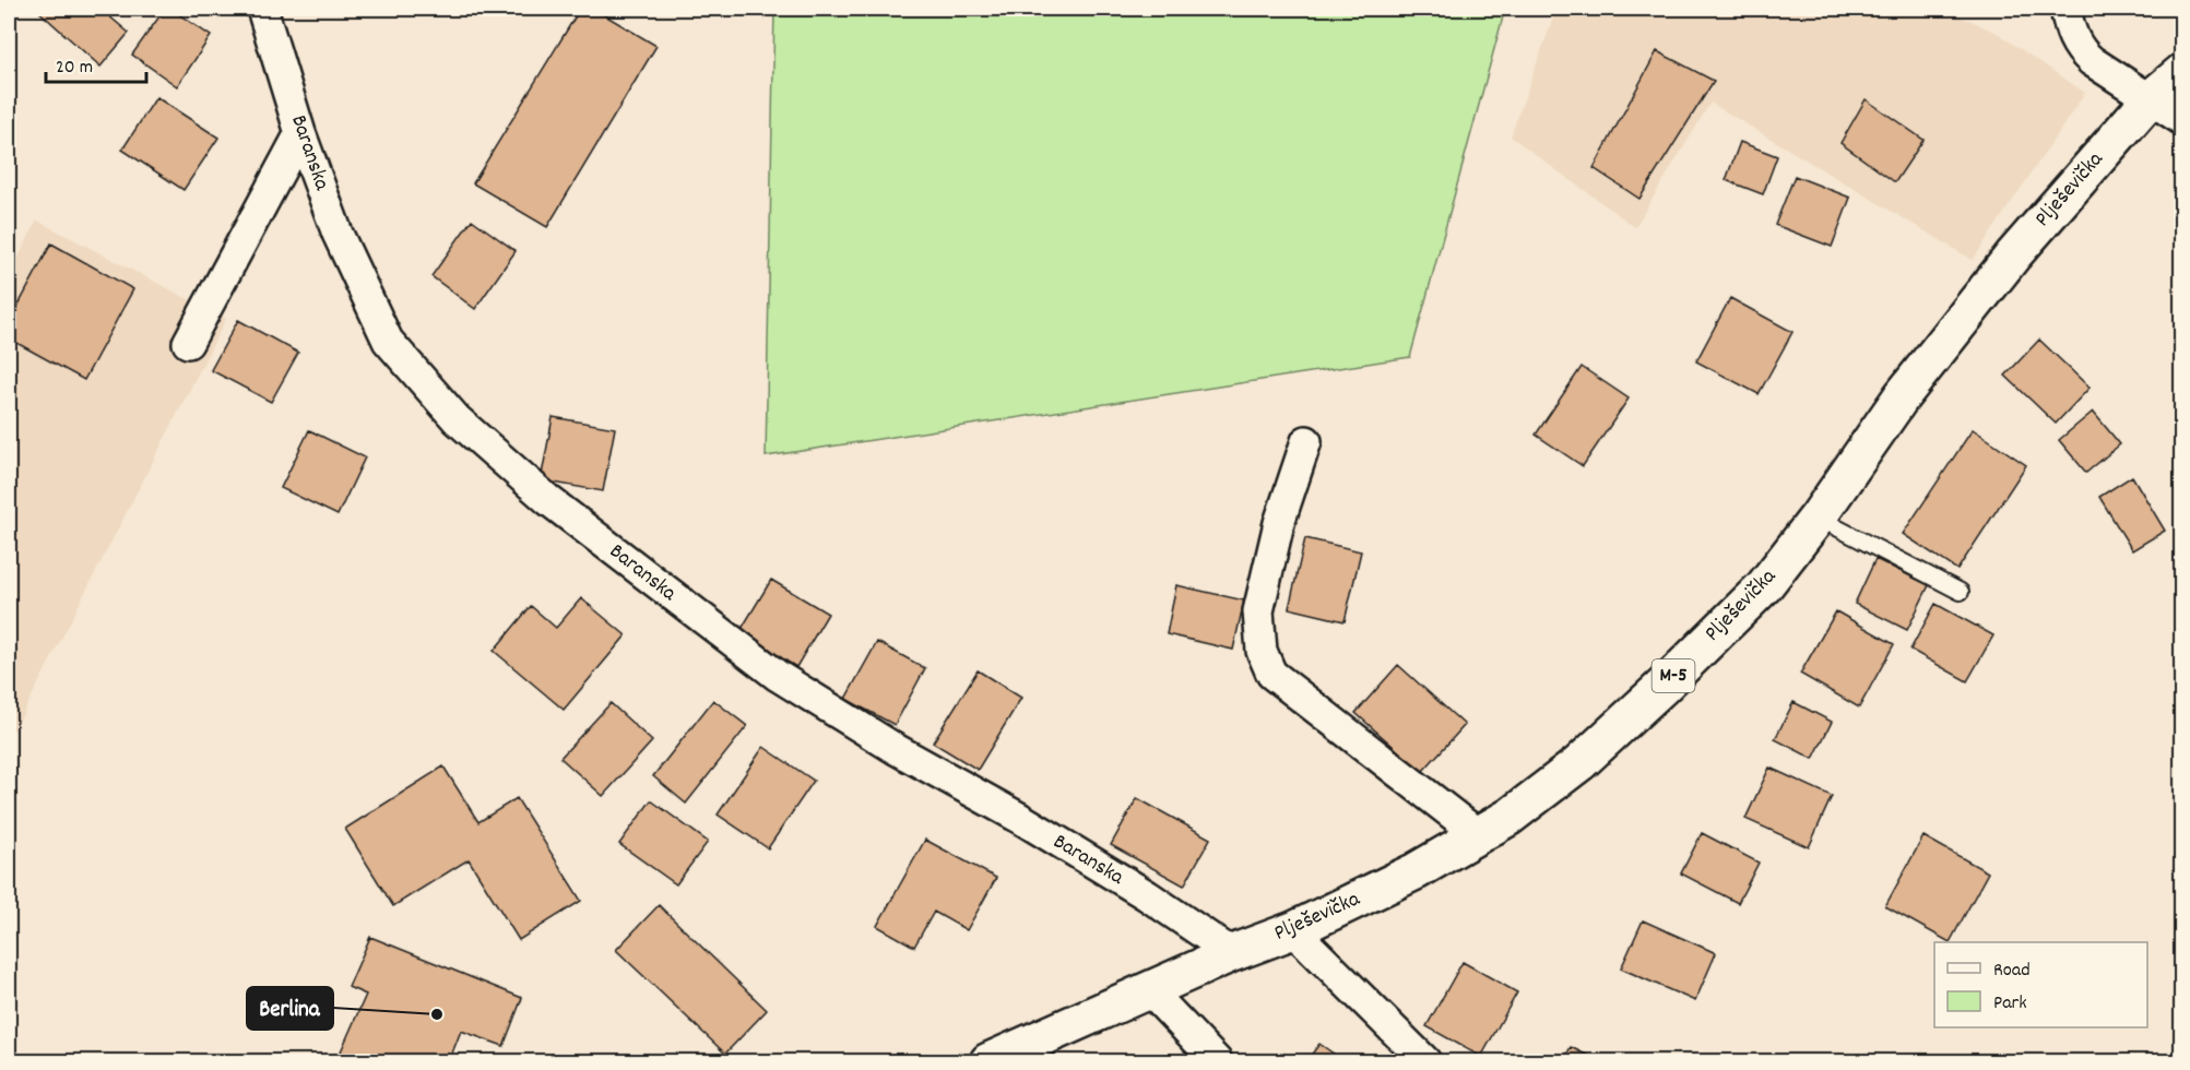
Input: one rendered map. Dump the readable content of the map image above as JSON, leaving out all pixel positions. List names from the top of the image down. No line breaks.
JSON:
{"streets":{"main road":["Plješevička","M-5"],"street":["Baranska"]},"crossings":[["Baranska","Plješevička"]],"places":["Berlina"],"legend":["Road","Park"],"scale_bar":"20 m"}
